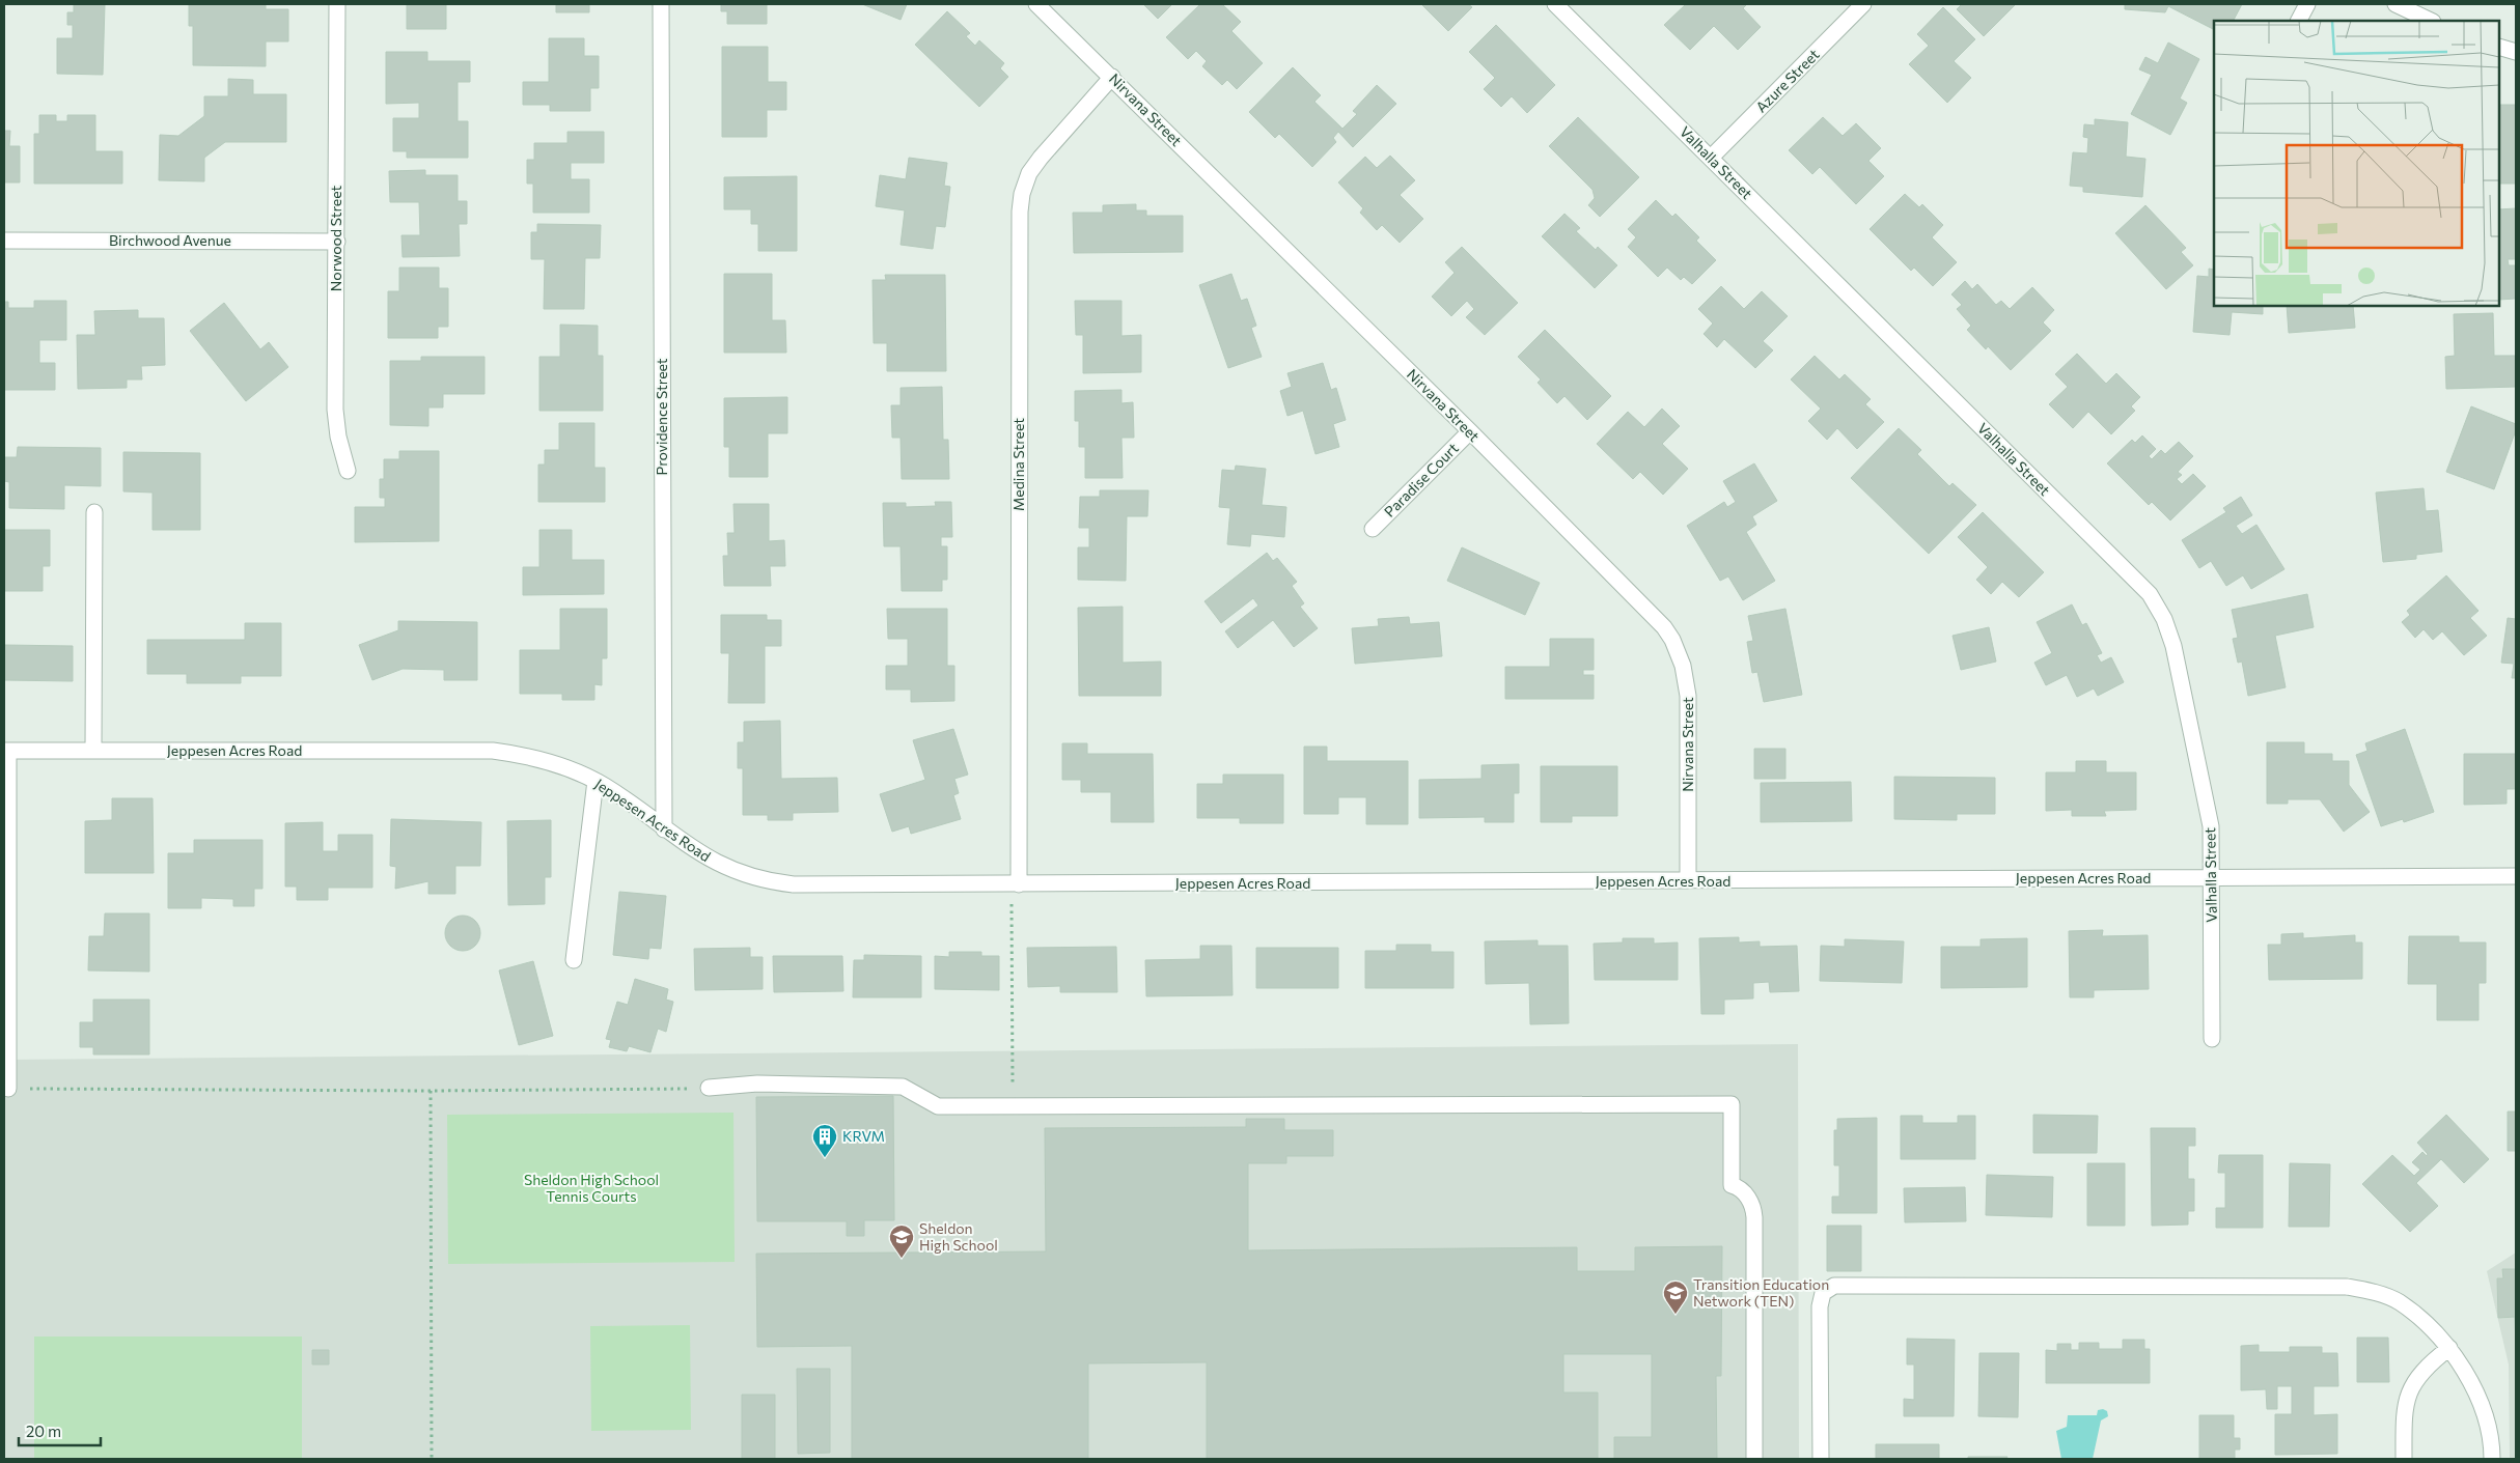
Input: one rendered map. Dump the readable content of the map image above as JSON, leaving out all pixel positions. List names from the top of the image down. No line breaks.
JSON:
{"streets":{"street":["Azure Street","Nirvana Street","Valhalla Street","Norwood Street","Birchwood Avenue","Providence Street","Medina Street","Paradise Court","Jeppesen Acres Road"]},"crossings":[["Azure Street","Valhalla Street"],["Nirvana Street","Medina Street"],["Nirvana Street","Paradise Court"],["Nirvana Street","Jeppesen Acres Road"],["Valhalla Street","Jeppesen Acres Road"],["Norwood Street","Birchwood Avenue"],["Providence Street","Jeppesen Acres Road"],["Medina Street","Jeppesen Acres Road"]],"parks":["Sheldon High School Tennis Courts"],"places":{"building":["KRVM"],"school or university":["Sheldon High School","Transition Education Network (TEN)"]},"scale_bar":"20 m"}
